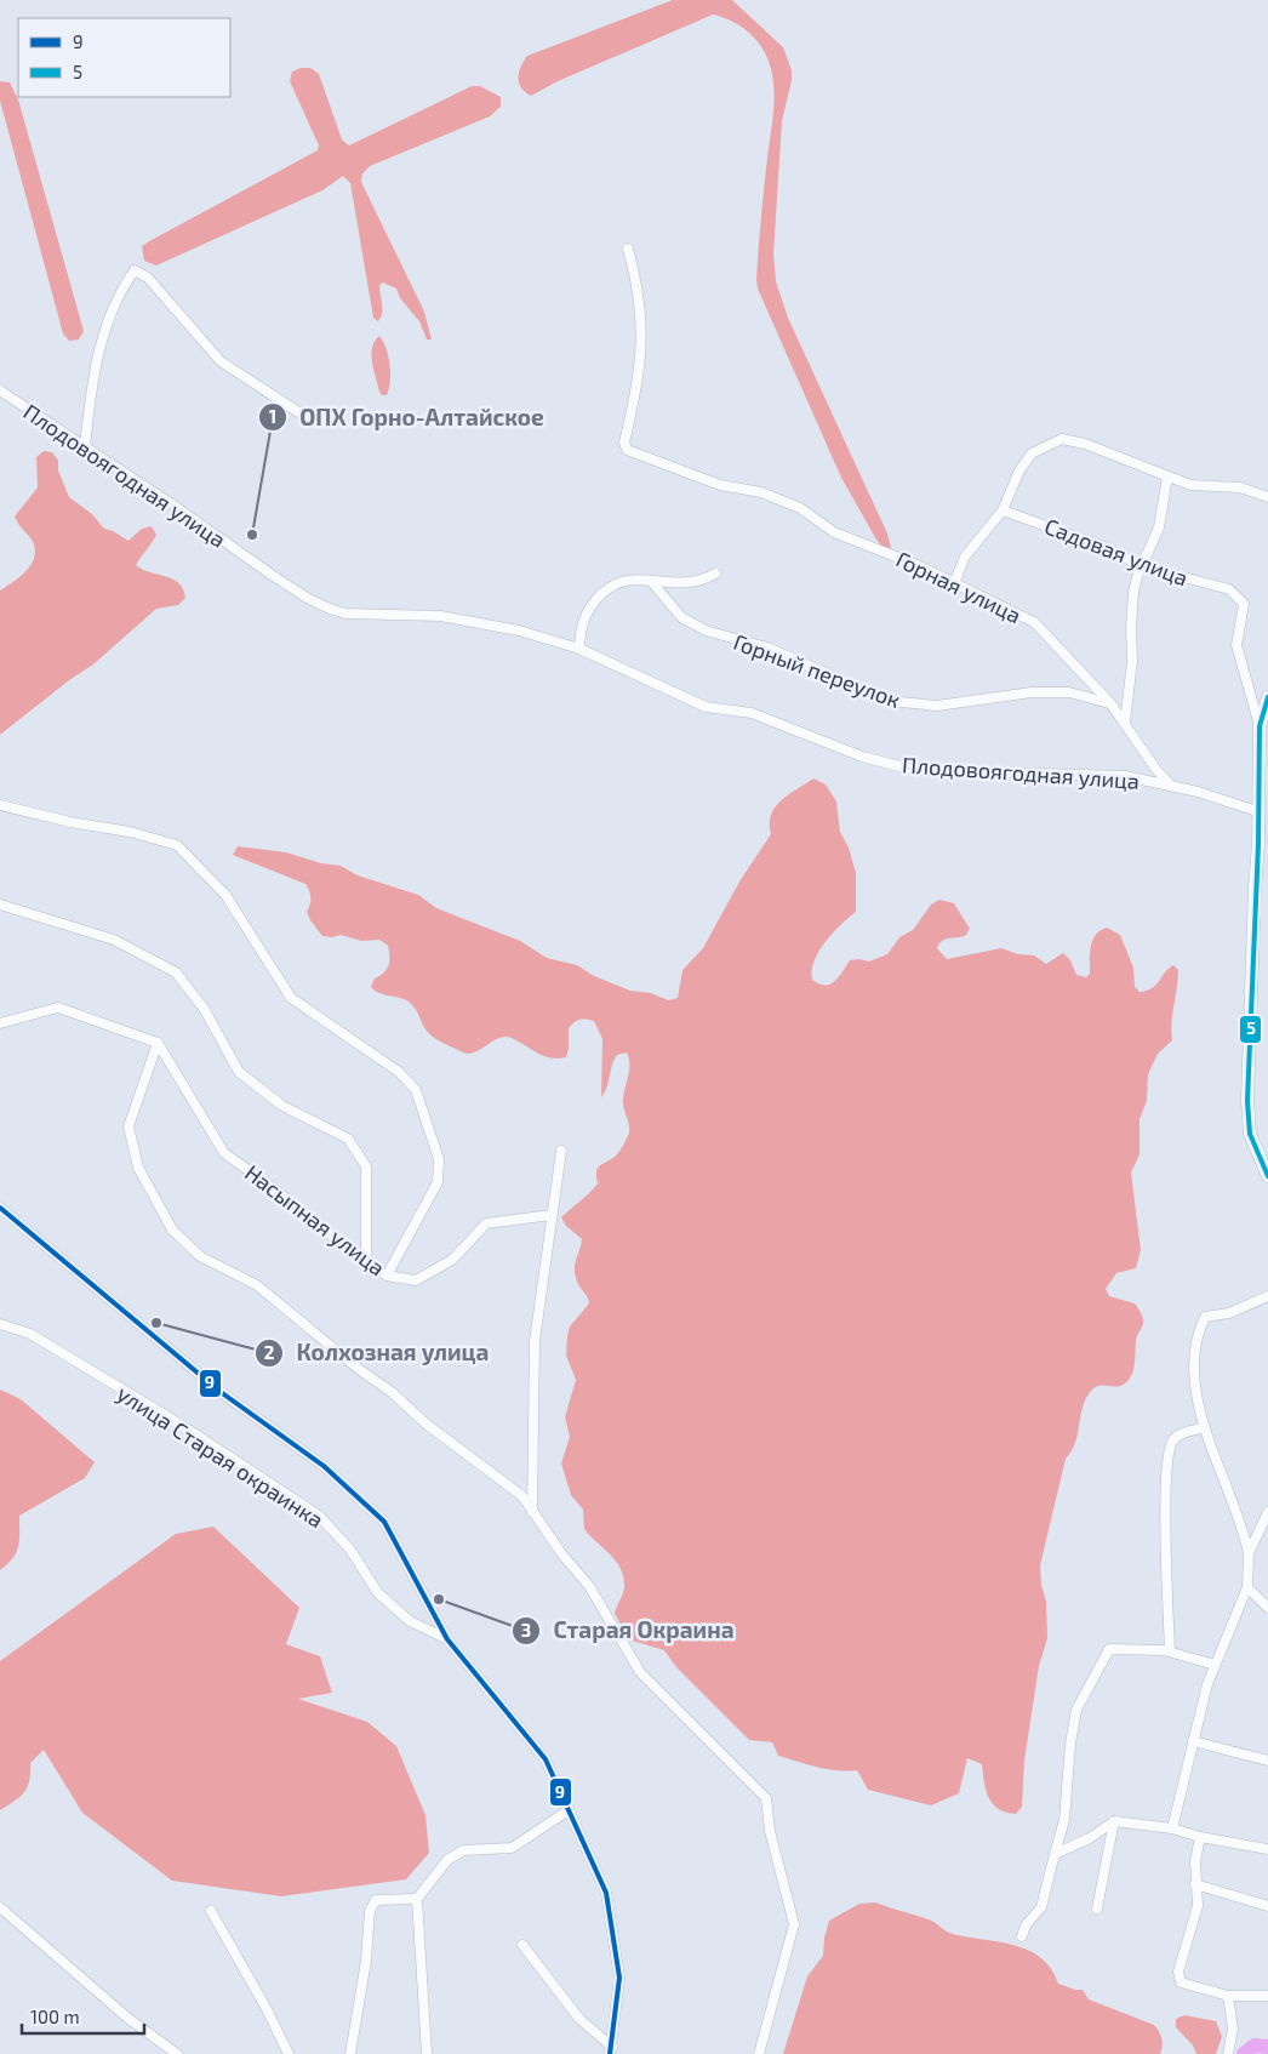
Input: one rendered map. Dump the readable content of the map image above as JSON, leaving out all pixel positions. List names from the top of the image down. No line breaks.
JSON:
{"streets":{"street":["Плодовоягодная улица","Садовая улица","Горная улица","Горный переулок","Насыпная улица","улица Старая окраинка"]},"crossings":[["Плодовоягодная улица","Горная улица"],["Горная улица","Горный переулок"]],"places":["ОПХ Горно-Алтайское","Колхозная улица","Старая Окраина"],"lines":["transit line 5","transit line 9"],"legend":["9","5"],"scale_bar":"100 m"}
